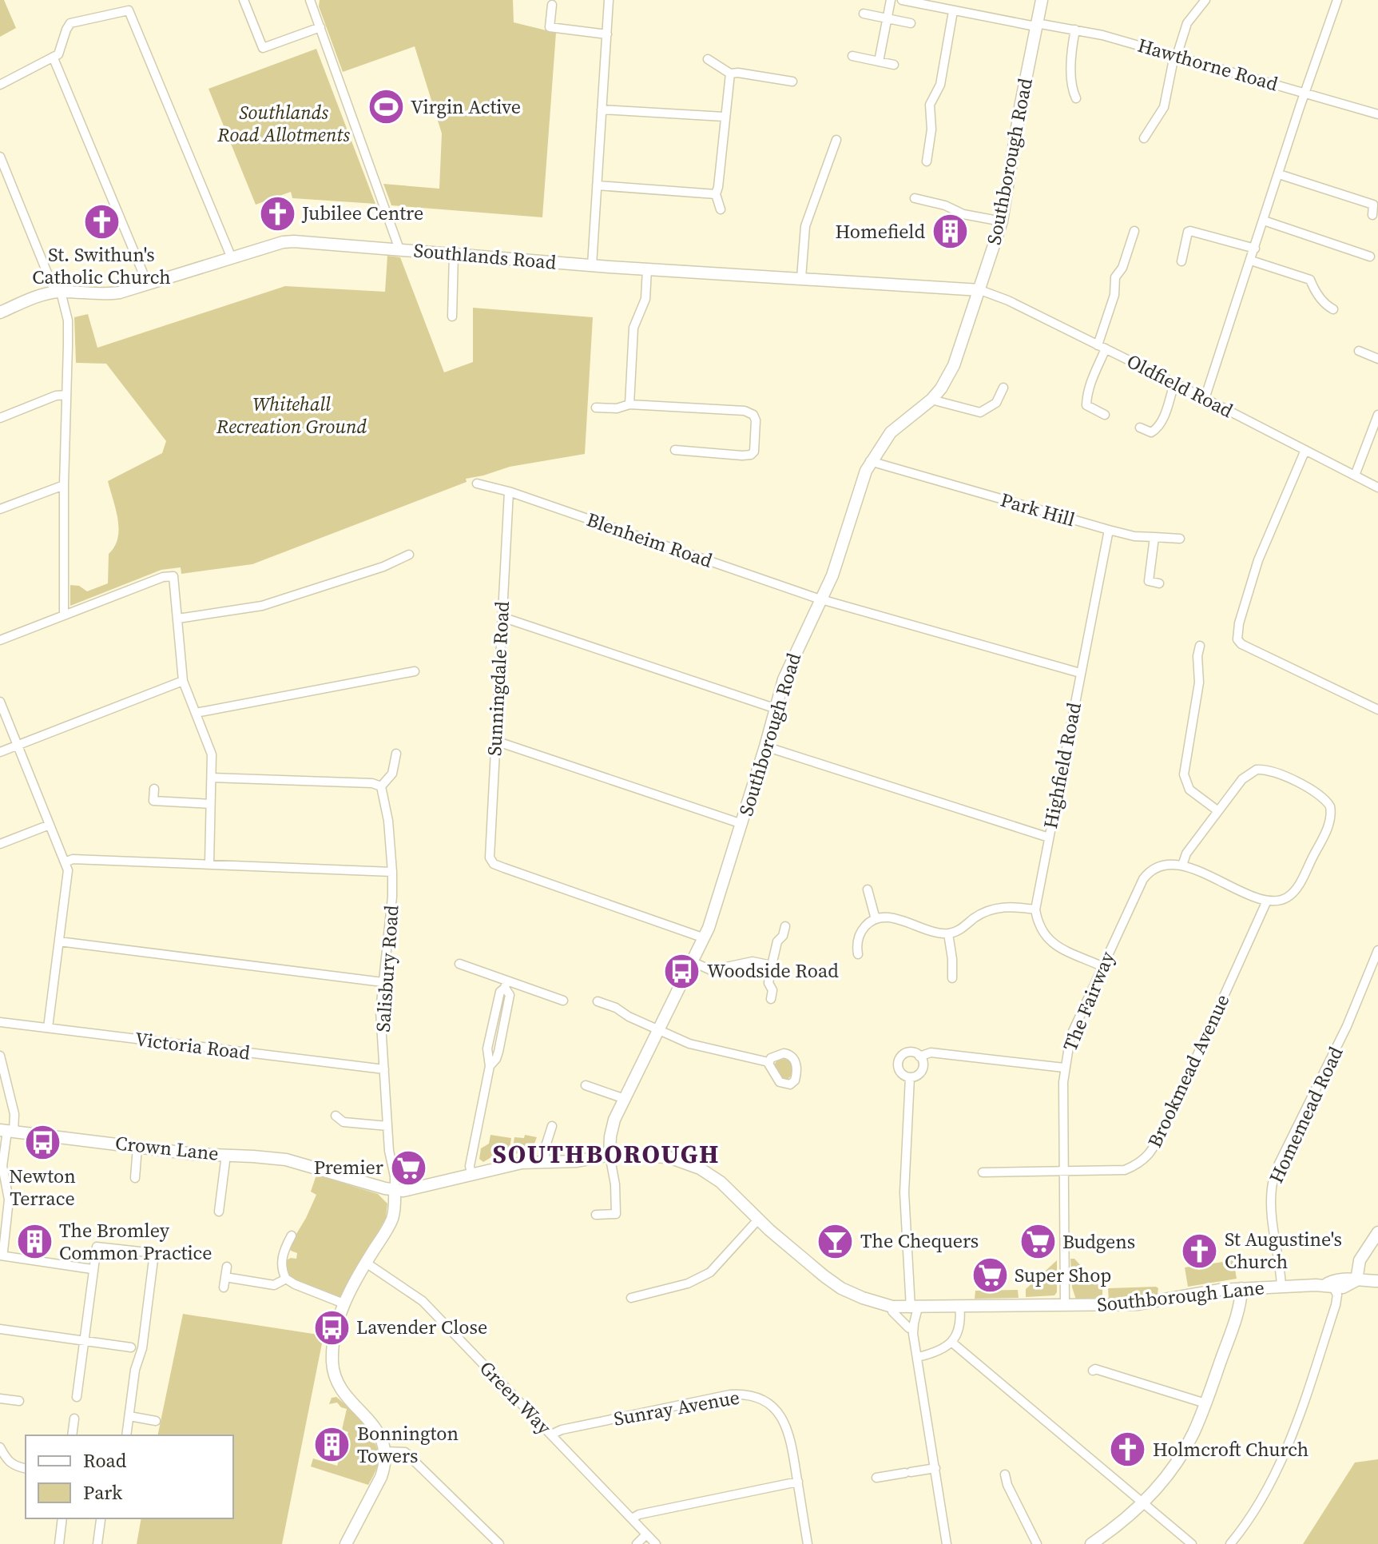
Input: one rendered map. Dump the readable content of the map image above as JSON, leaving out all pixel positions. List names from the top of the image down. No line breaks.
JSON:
{"streets":{"street":["Hawthorne Road","Southborough Road","Southlands Road","Oldfield Road","Park Hill","Blenheim Road","Sunningdale Road","Highfield Road","Salisbury Road","The Fairway","Victoria Road","Brookmead Avenue","Homemead Road","Crown Lane","Southborough Lane","Green Way","Sunray Avenue"]},"crossings":[["Hawthorne Road","Southborough Road"],["Southborough Road","Southlands Road"],["Southborough Road","Oldfield Road"],["Southborough Road","Park Hill"],["Southborough Road","Blenheim Road"],["Southborough Road","Sunningdale Road"],["Southborough Road","Southborough Lane"],["Southlands Road","Oldfield Road"],["Park Hill","Highfield Road"],["Blenheim Road","Sunningdale Road"],["Blenheim Road","Highfield Road"],["Salisbury Road","Victoria Road"],["Salisbury Road","Crown Lane"],["Salisbury Road","Southborough Lane"],["The Fairway","Brookmead Avenue"],["The Fairway","Southborough Lane"],["Homemead Road","Southborough Lane"],["Crown Lane","Southborough Lane"],["Green Way","Sunray Avenue"]],"districts":["SOUTHBOROUGH"],"parks":["Southlands Road Allotments","Whitehall Recreation Ground"],"places":{"sports":["Virgin Active"],"church":["Jubilee Centre","St. Swithun's Catholic Church","St Augustine's Church","Holmcroft Church"],"building":["Homefield","The Bromley Common Practice","Bonnington Towers"],"bus stop":["Woodside Road","Newton Terrace","Lavender Close"],"supermarket":["Premier","Budgens","Super Shop"],"bar":["The Chequers"]},"legend":["Road","Park"]}
